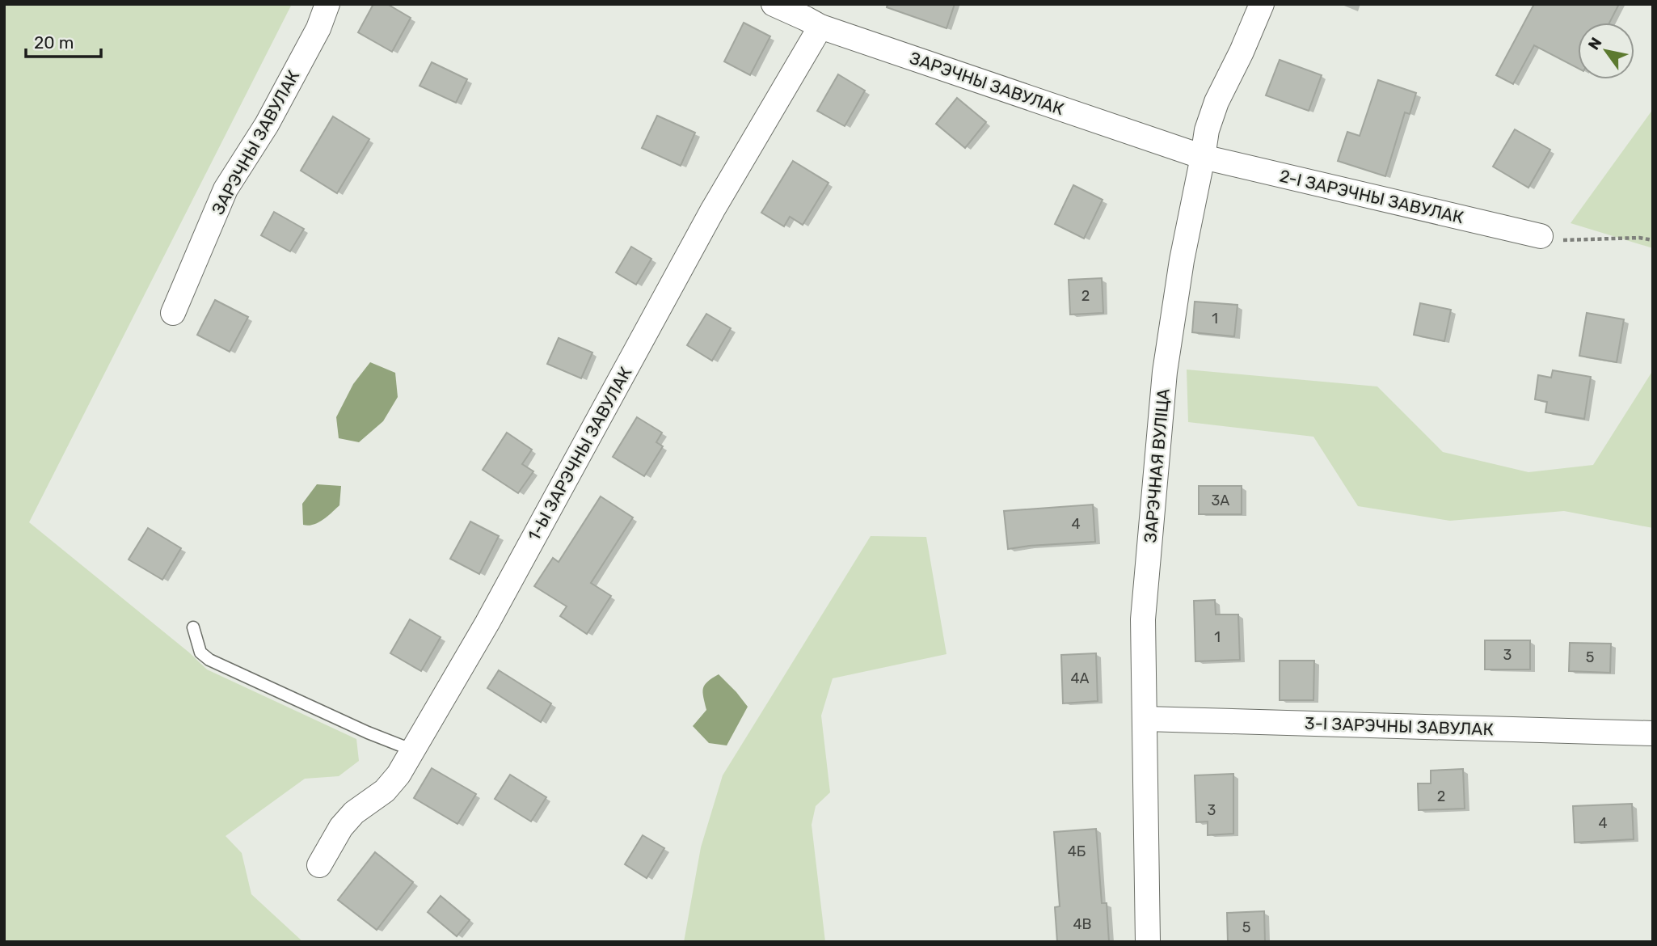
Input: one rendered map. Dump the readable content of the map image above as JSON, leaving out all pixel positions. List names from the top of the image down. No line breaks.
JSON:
{"streets":{"street":["ЗАРЭЧНЫ ЗАВУЛАК","2-І ЗАРЭЧНЫ ЗАВУЛАК","1-Ы ЗАРЭЧНЫ ЗАВУЛАК","ЗАРЭЧНАЯ ВУЛІЦА","3-І ЗАРЭЧНЫ ЗАВУЛАК"]},"crossings":[["ЗАРЭЧНЫ ЗАВУЛАК","2-І ЗАРЭЧНЫ ЗАВУЛАК"],["ЗАРЭЧНЫ ЗАВУЛАК","1-Ы ЗАРЭЧНЫ ЗАВУЛАК"],["ЗАРЭЧНЫ ЗАВУЛАК","ЗАРЭЧНАЯ ВУЛІЦА"],["2-І ЗАРЭЧНЫ ЗАВУЛАК","ЗАРЭЧНАЯ ВУЛІЦА"],["ЗАРЭЧНАЯ ВУЛІЦА","3-І ЗАРЭЧНЫ ЗАВУЛАК"]],"house_numbers":["2","1","3А","4","1","3","5","4А","2","3","4","4Б","4В","5"],"scale_bar":"20 m","north":"top left"}
